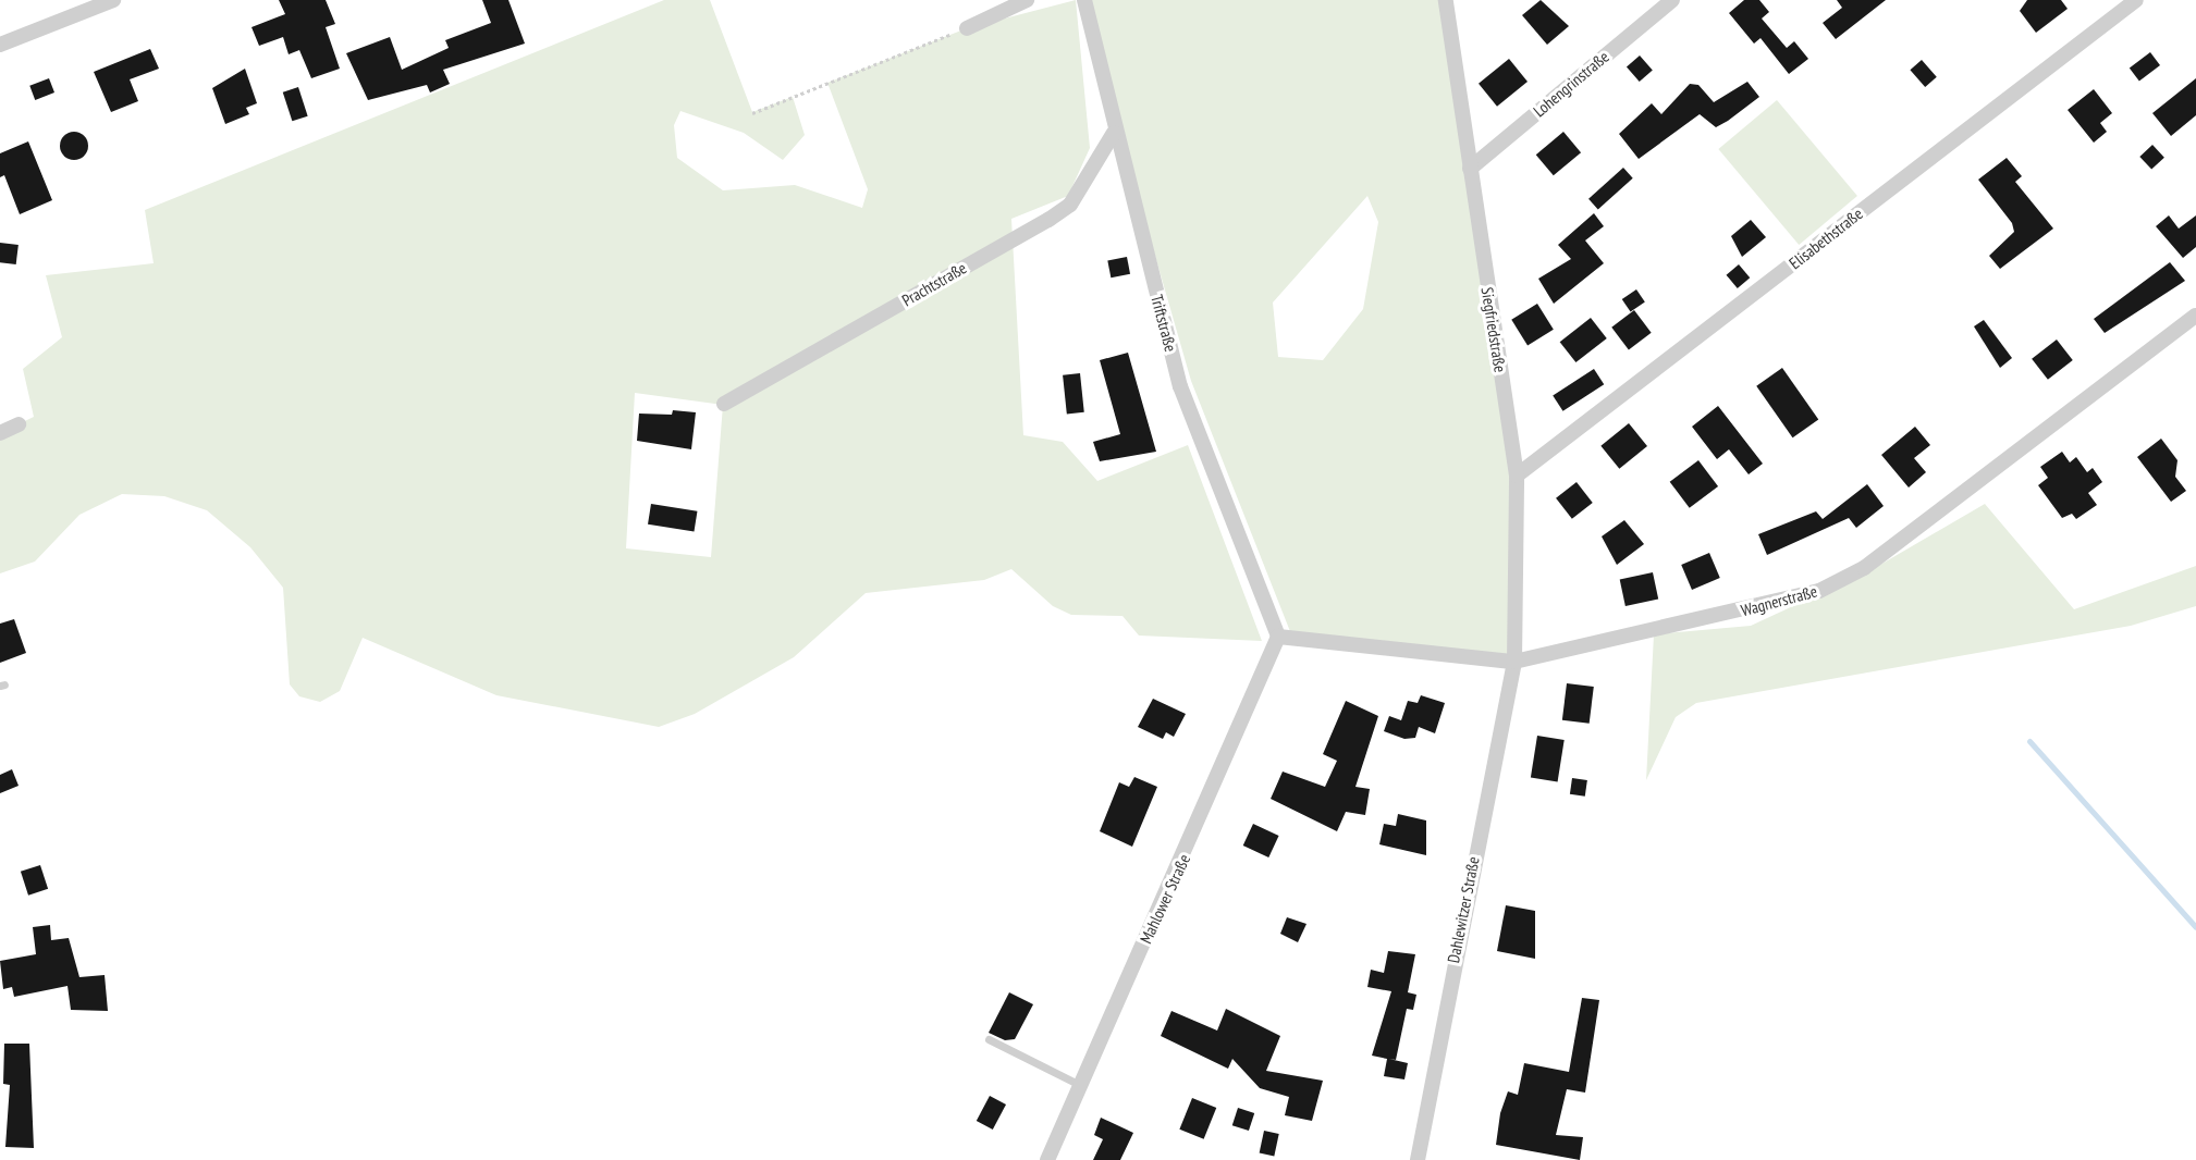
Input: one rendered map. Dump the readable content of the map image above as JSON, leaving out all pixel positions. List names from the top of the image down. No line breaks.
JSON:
{"streets":{"street":["Lohengrinstraße","Elisabethstraße","Prachtstraße","Triftstraße","Siegfriedstraße","Wagnerstraße","Mahlower Straße","Dahlewitzer Straße"]},"crossings":[["Lohengrinstraße","Siegfriedstraße"],["Elisabethstraße","Siegfriedstraße"],["Prachtstraße","Triftstraße"],["Triftstraße","Wagnerstraße"],["Triftstraße","Mahlower Straße"],["Siegfriedstraße","Wagnerstraße"],["Siegfriedstraße","Dahlewitzer Straße"],["Wagnerstraße","Mahlower Straße"],["Wagnerstraße","Dahlewitzer Straße"]]}
